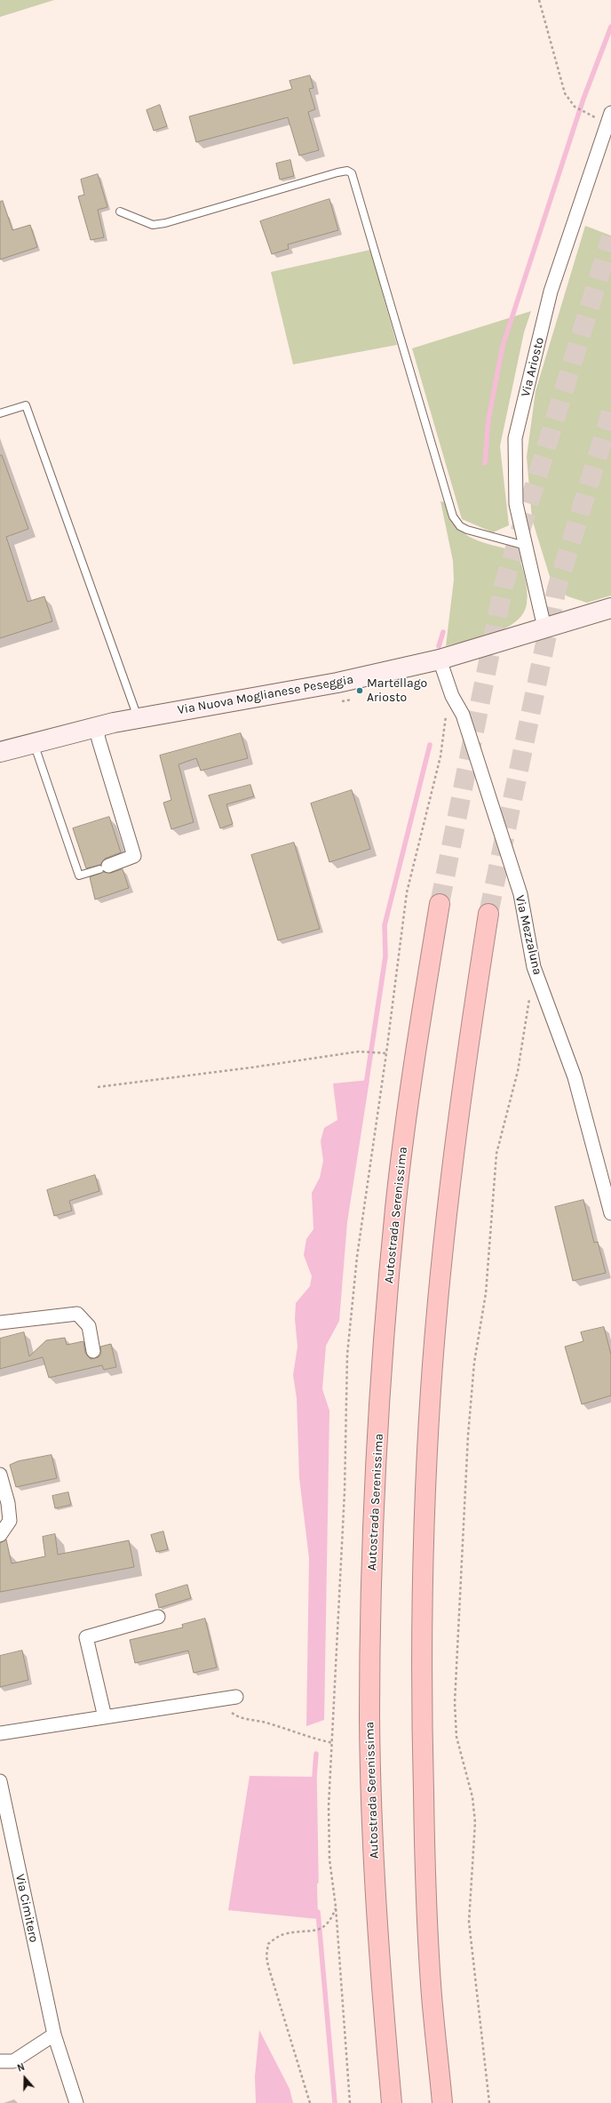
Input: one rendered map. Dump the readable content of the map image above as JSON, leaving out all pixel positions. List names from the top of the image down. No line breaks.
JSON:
{"streets":{"highway":["Autostrada Serenissima"],"main road":["Via Nuova Moglianese Peseggia"],"street":["Via Ariosto","Via Mezzaluna","Via Cimitero"]},"crossings":[["Via Ariosto","Via Nuova Moglianese Peseggia"],["Via Nuova Moglianese Peseggia","Via Mezzaluna"]],"places":["Martellago Ariosto"],"north":"top"}
